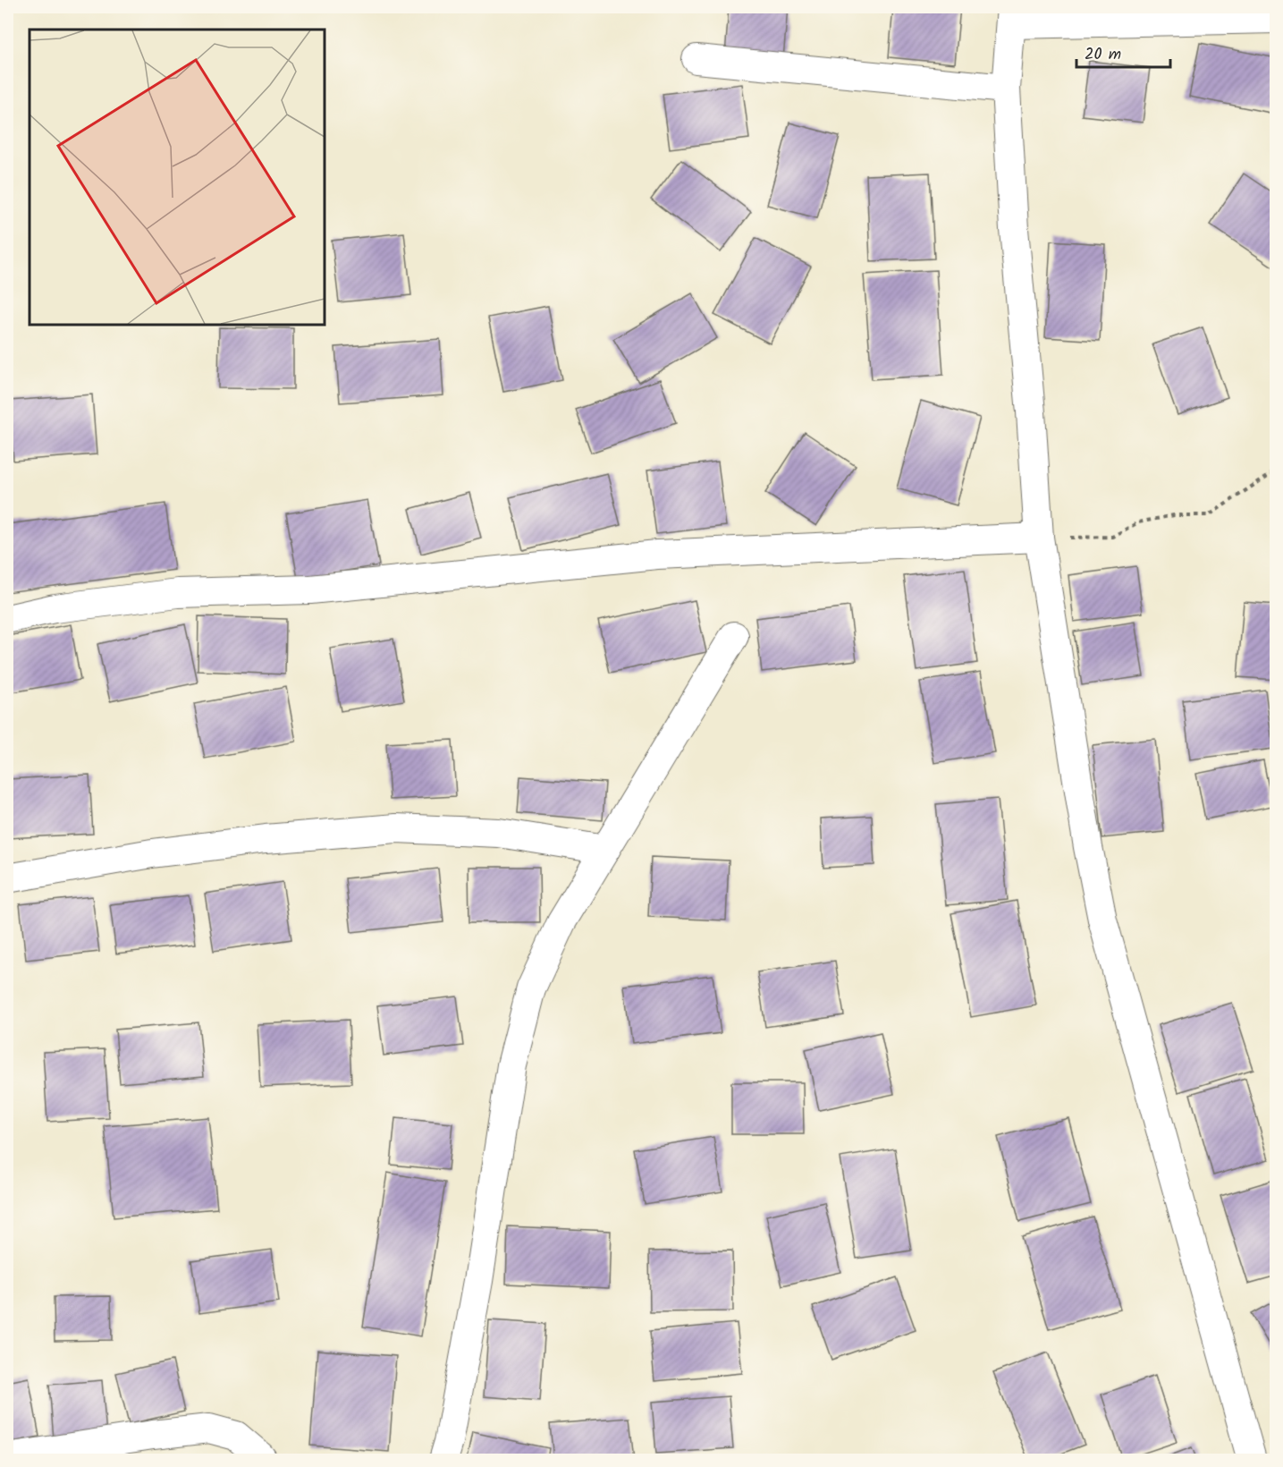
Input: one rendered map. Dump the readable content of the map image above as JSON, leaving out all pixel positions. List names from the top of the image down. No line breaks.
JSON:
{"scale_bar":"20 m"}
